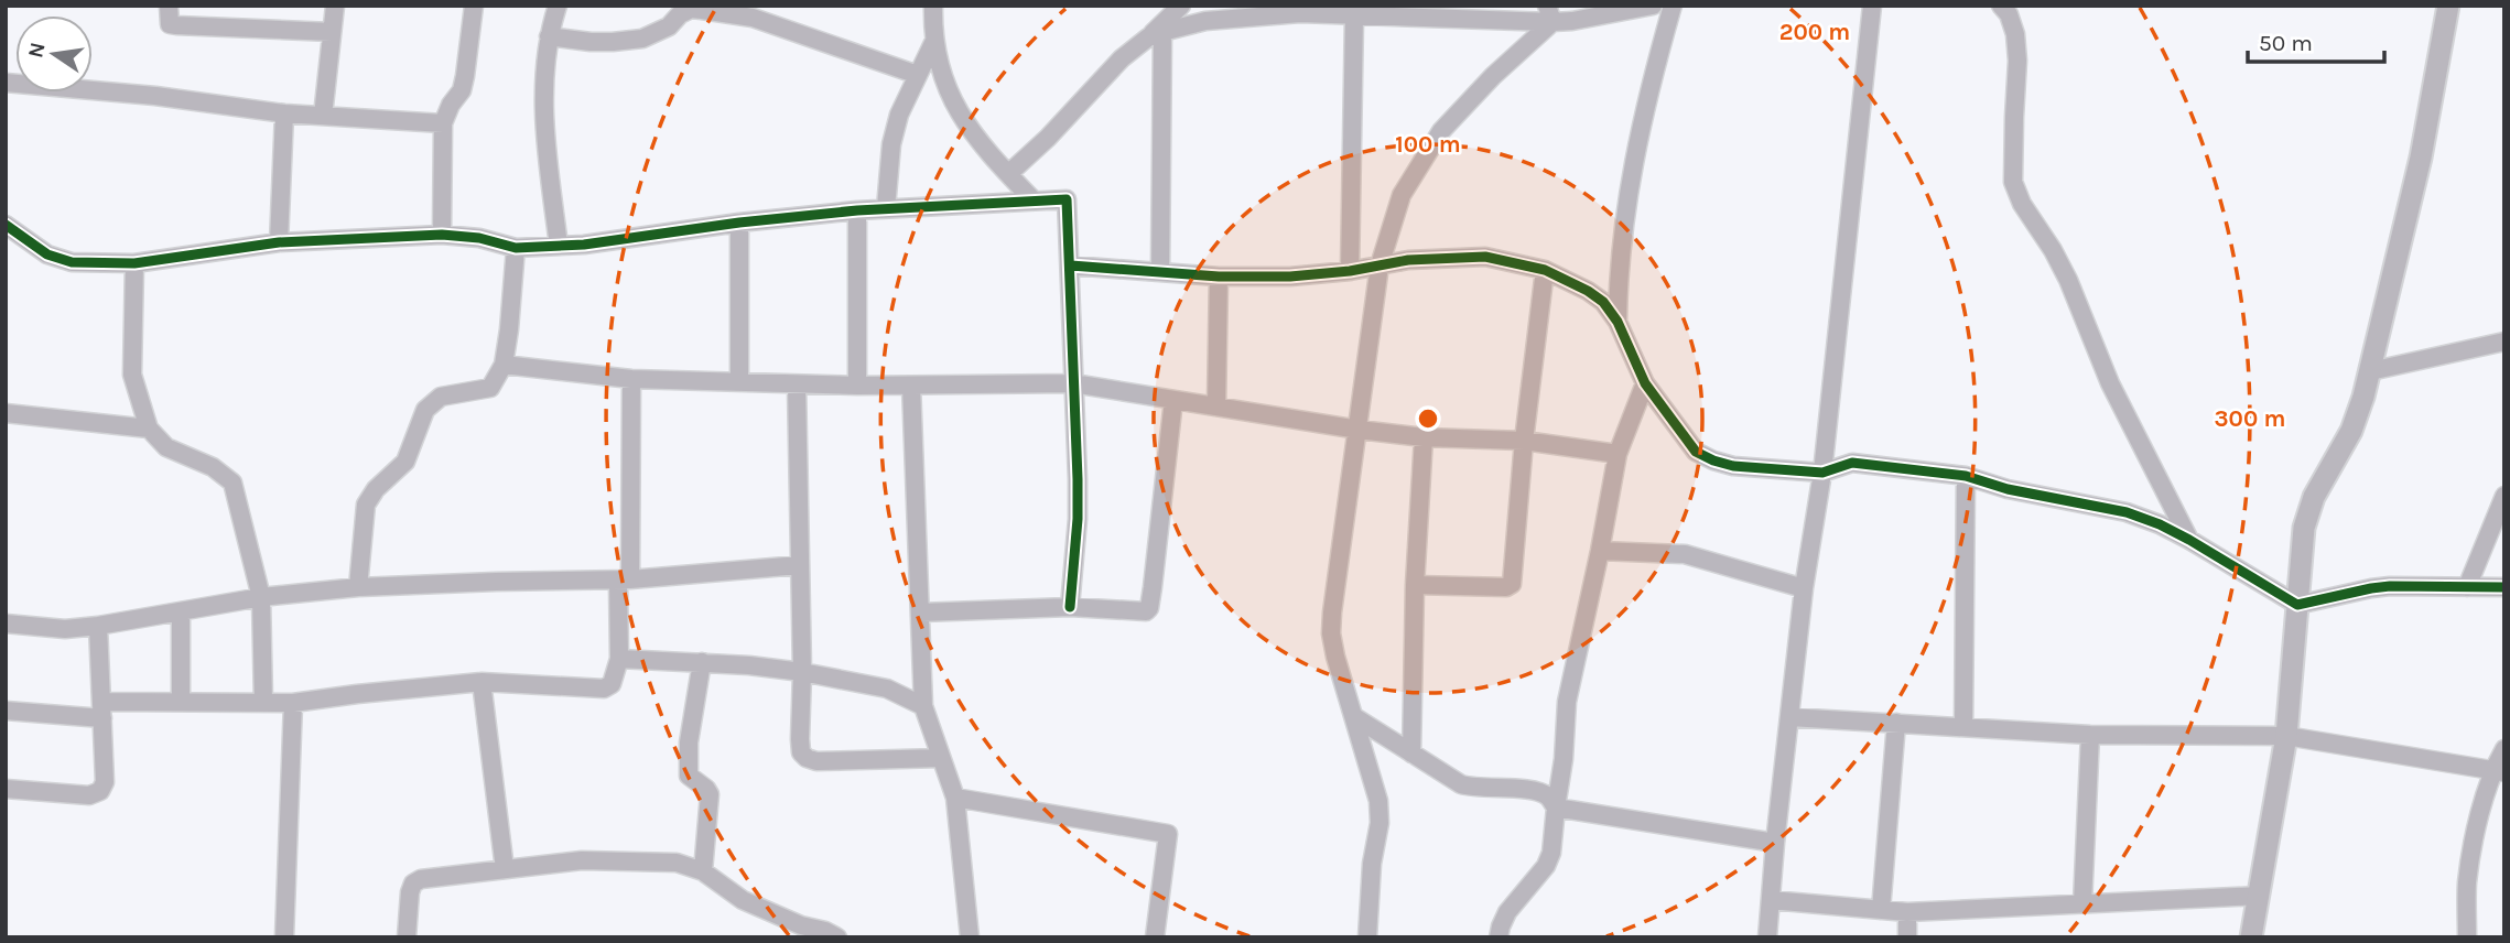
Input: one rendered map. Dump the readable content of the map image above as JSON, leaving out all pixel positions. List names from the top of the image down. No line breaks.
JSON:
{"scale_bar":"50 m","north":"left","rings":["200 m","100 m","300 m"]}
